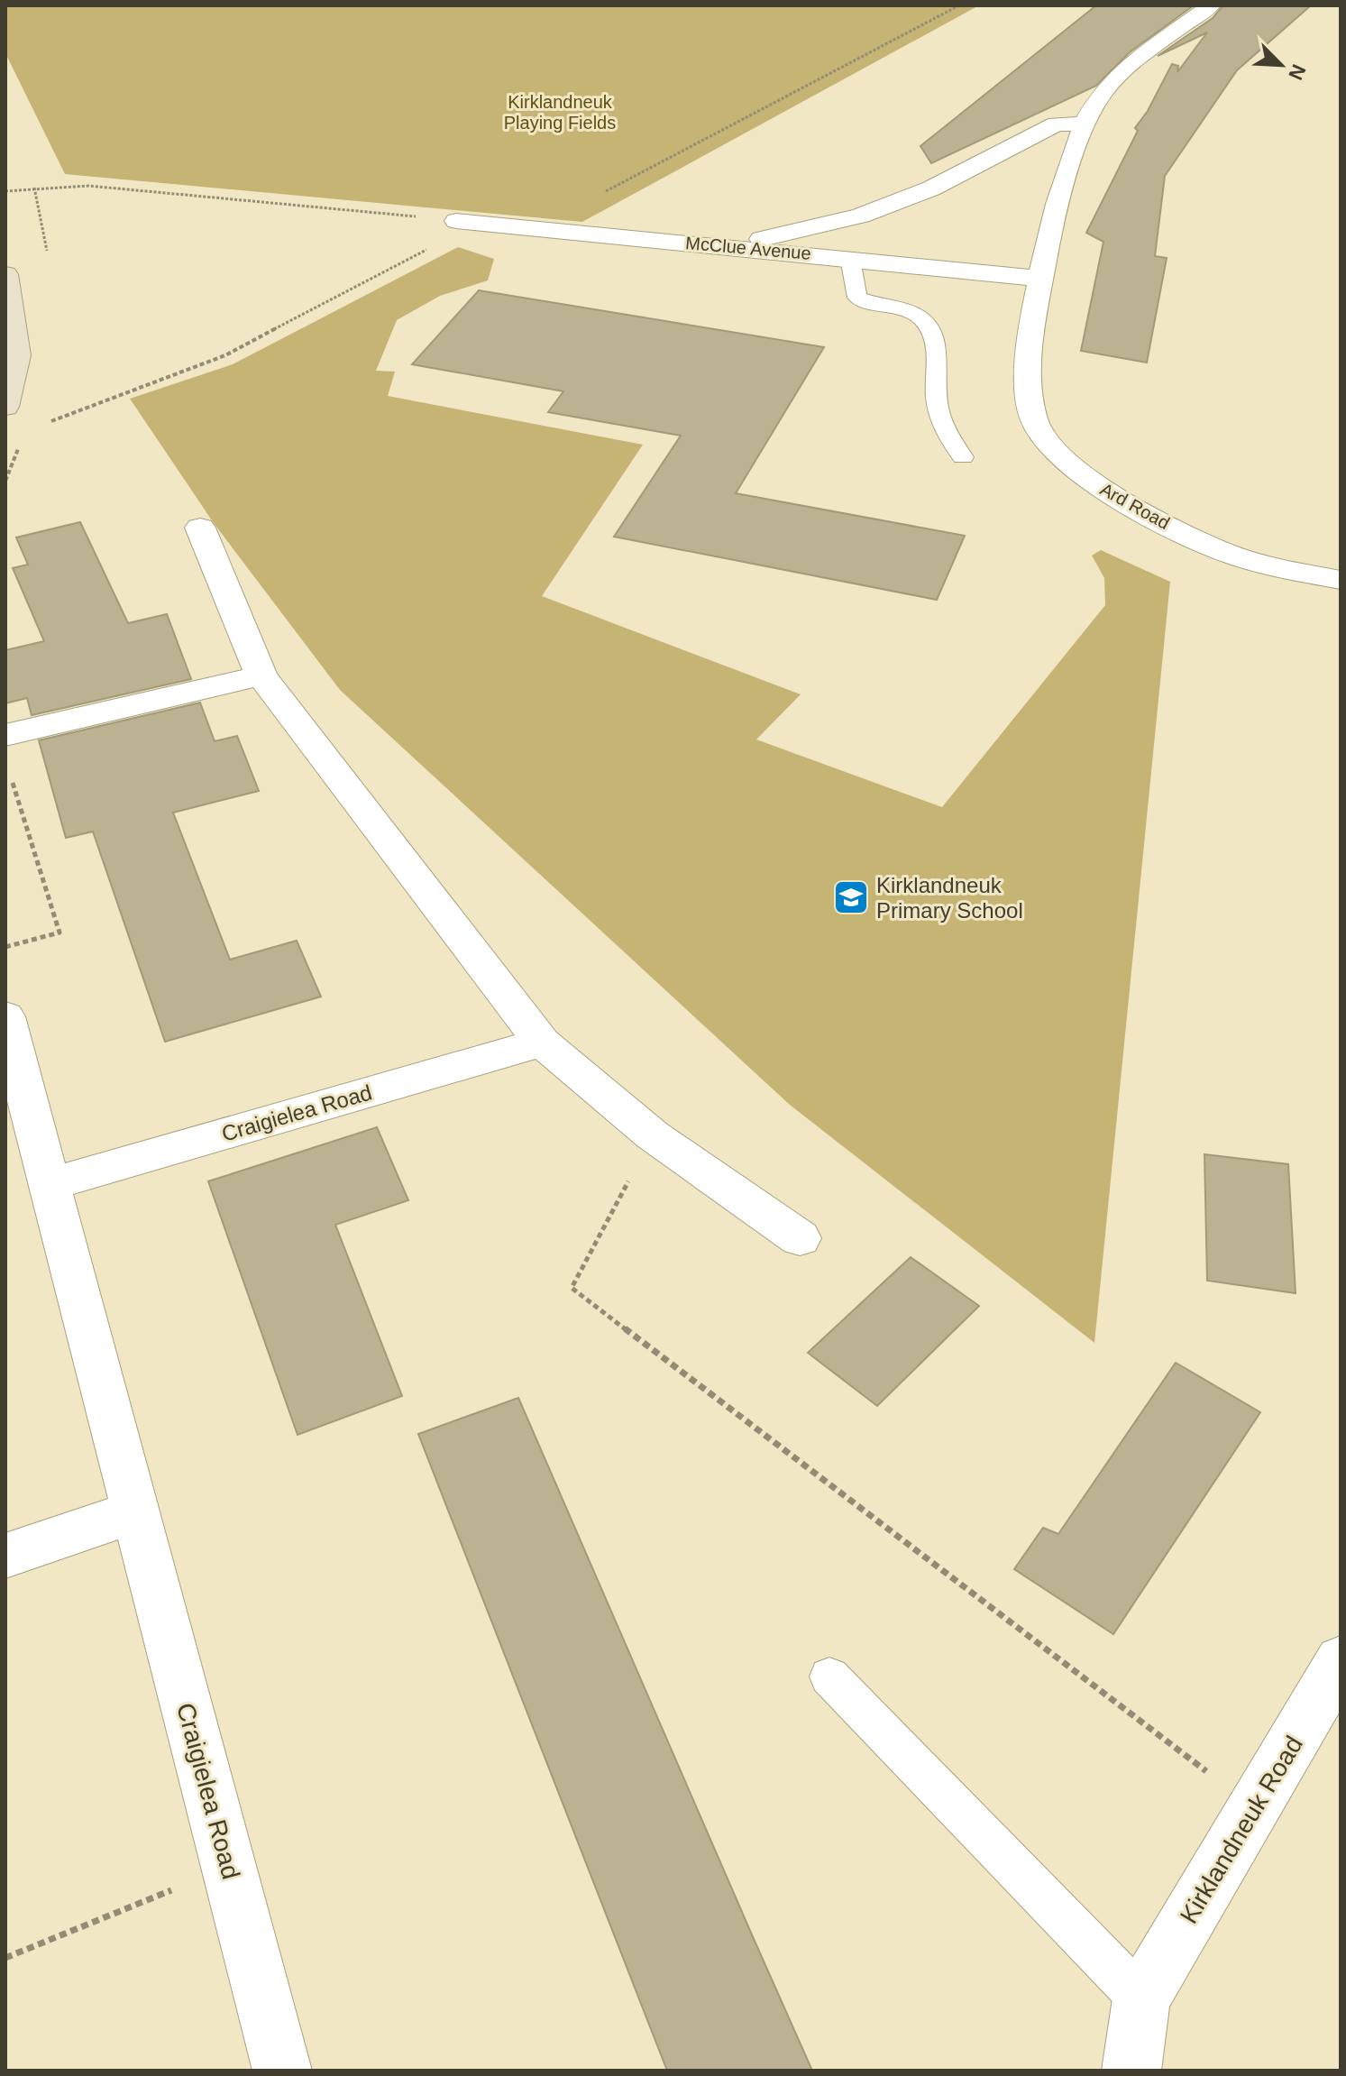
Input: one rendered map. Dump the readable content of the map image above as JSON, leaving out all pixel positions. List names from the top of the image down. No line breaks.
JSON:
{"streets":{"street":["McClue Avenue","Ard Road","Craigielea Road","Kirklandneuk Road"]},"crossings":[["McClue Avenue","Ard Road"]],"parks":["Kirklandneuk Playing Fields"],"places":{"school or university":["Kirklandneuk Primary School"]},"north":"bottom right"}
